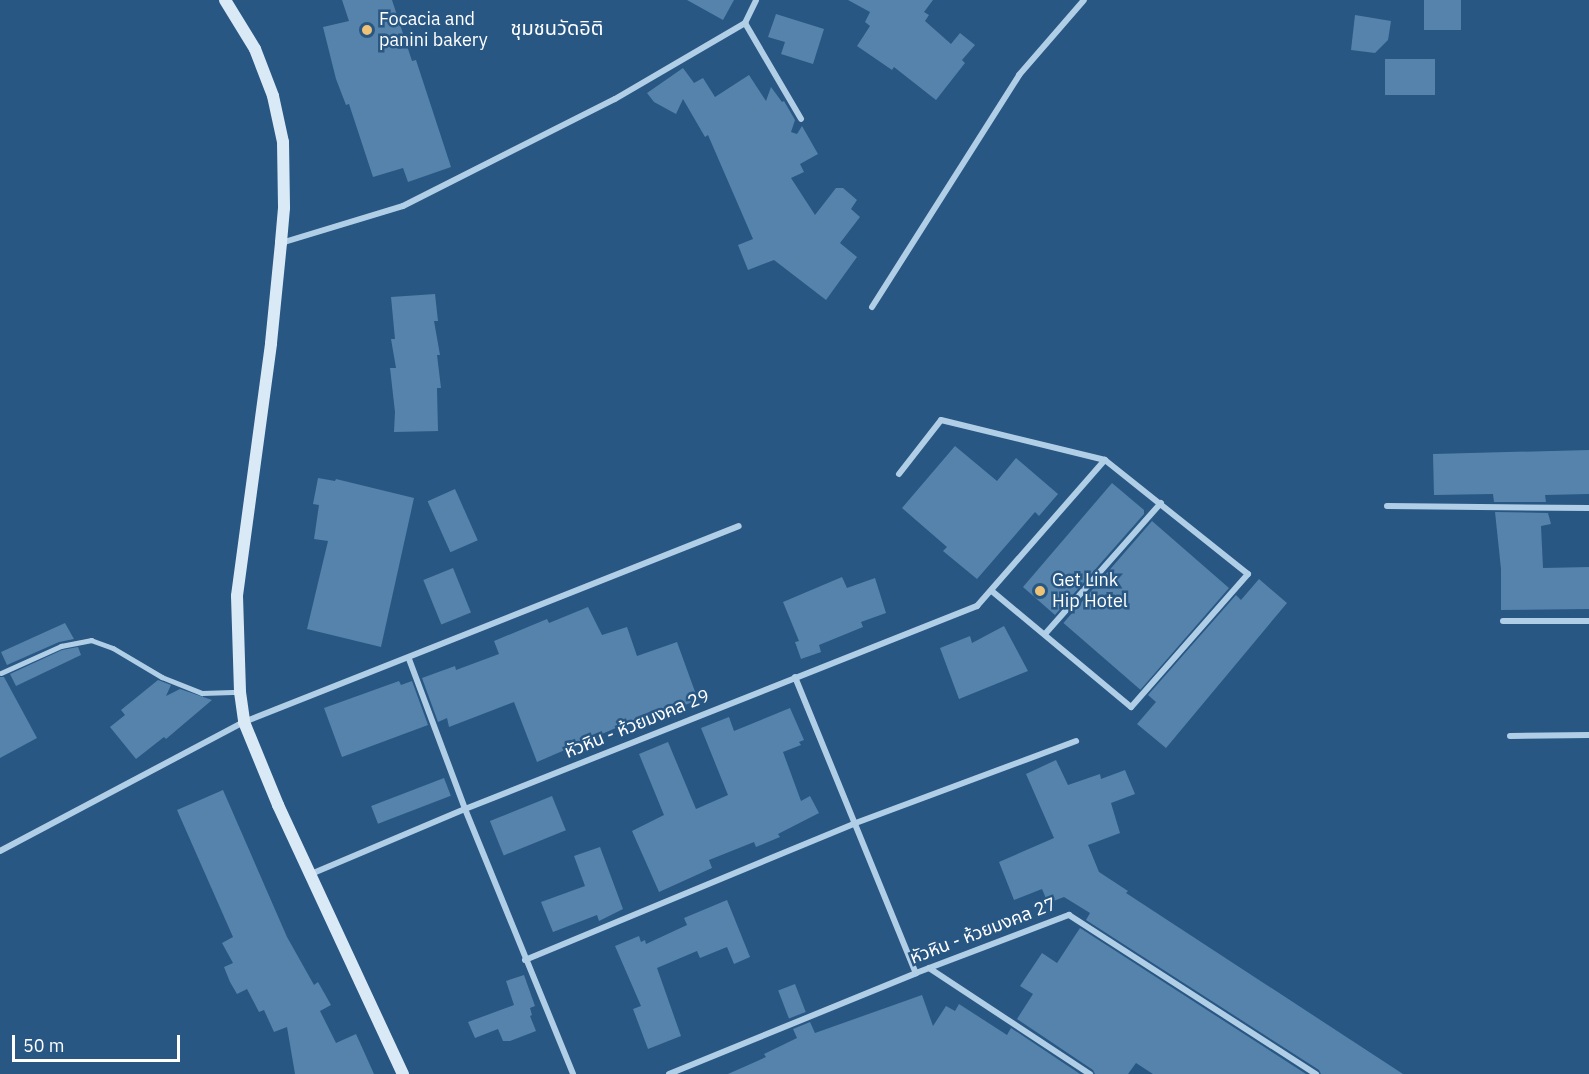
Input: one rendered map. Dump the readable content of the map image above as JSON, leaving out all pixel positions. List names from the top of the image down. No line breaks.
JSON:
{"streets":{"street":["หัวหิน - ห้วยมงคล 29","หัวหิน - ห้วยมงคล 27"]},"districts":["ชุมชนวัดอิติ"],"places":["Focacia and panini bakery","Get Link Hip Hotel"],"scale_bar":"50 m"}
